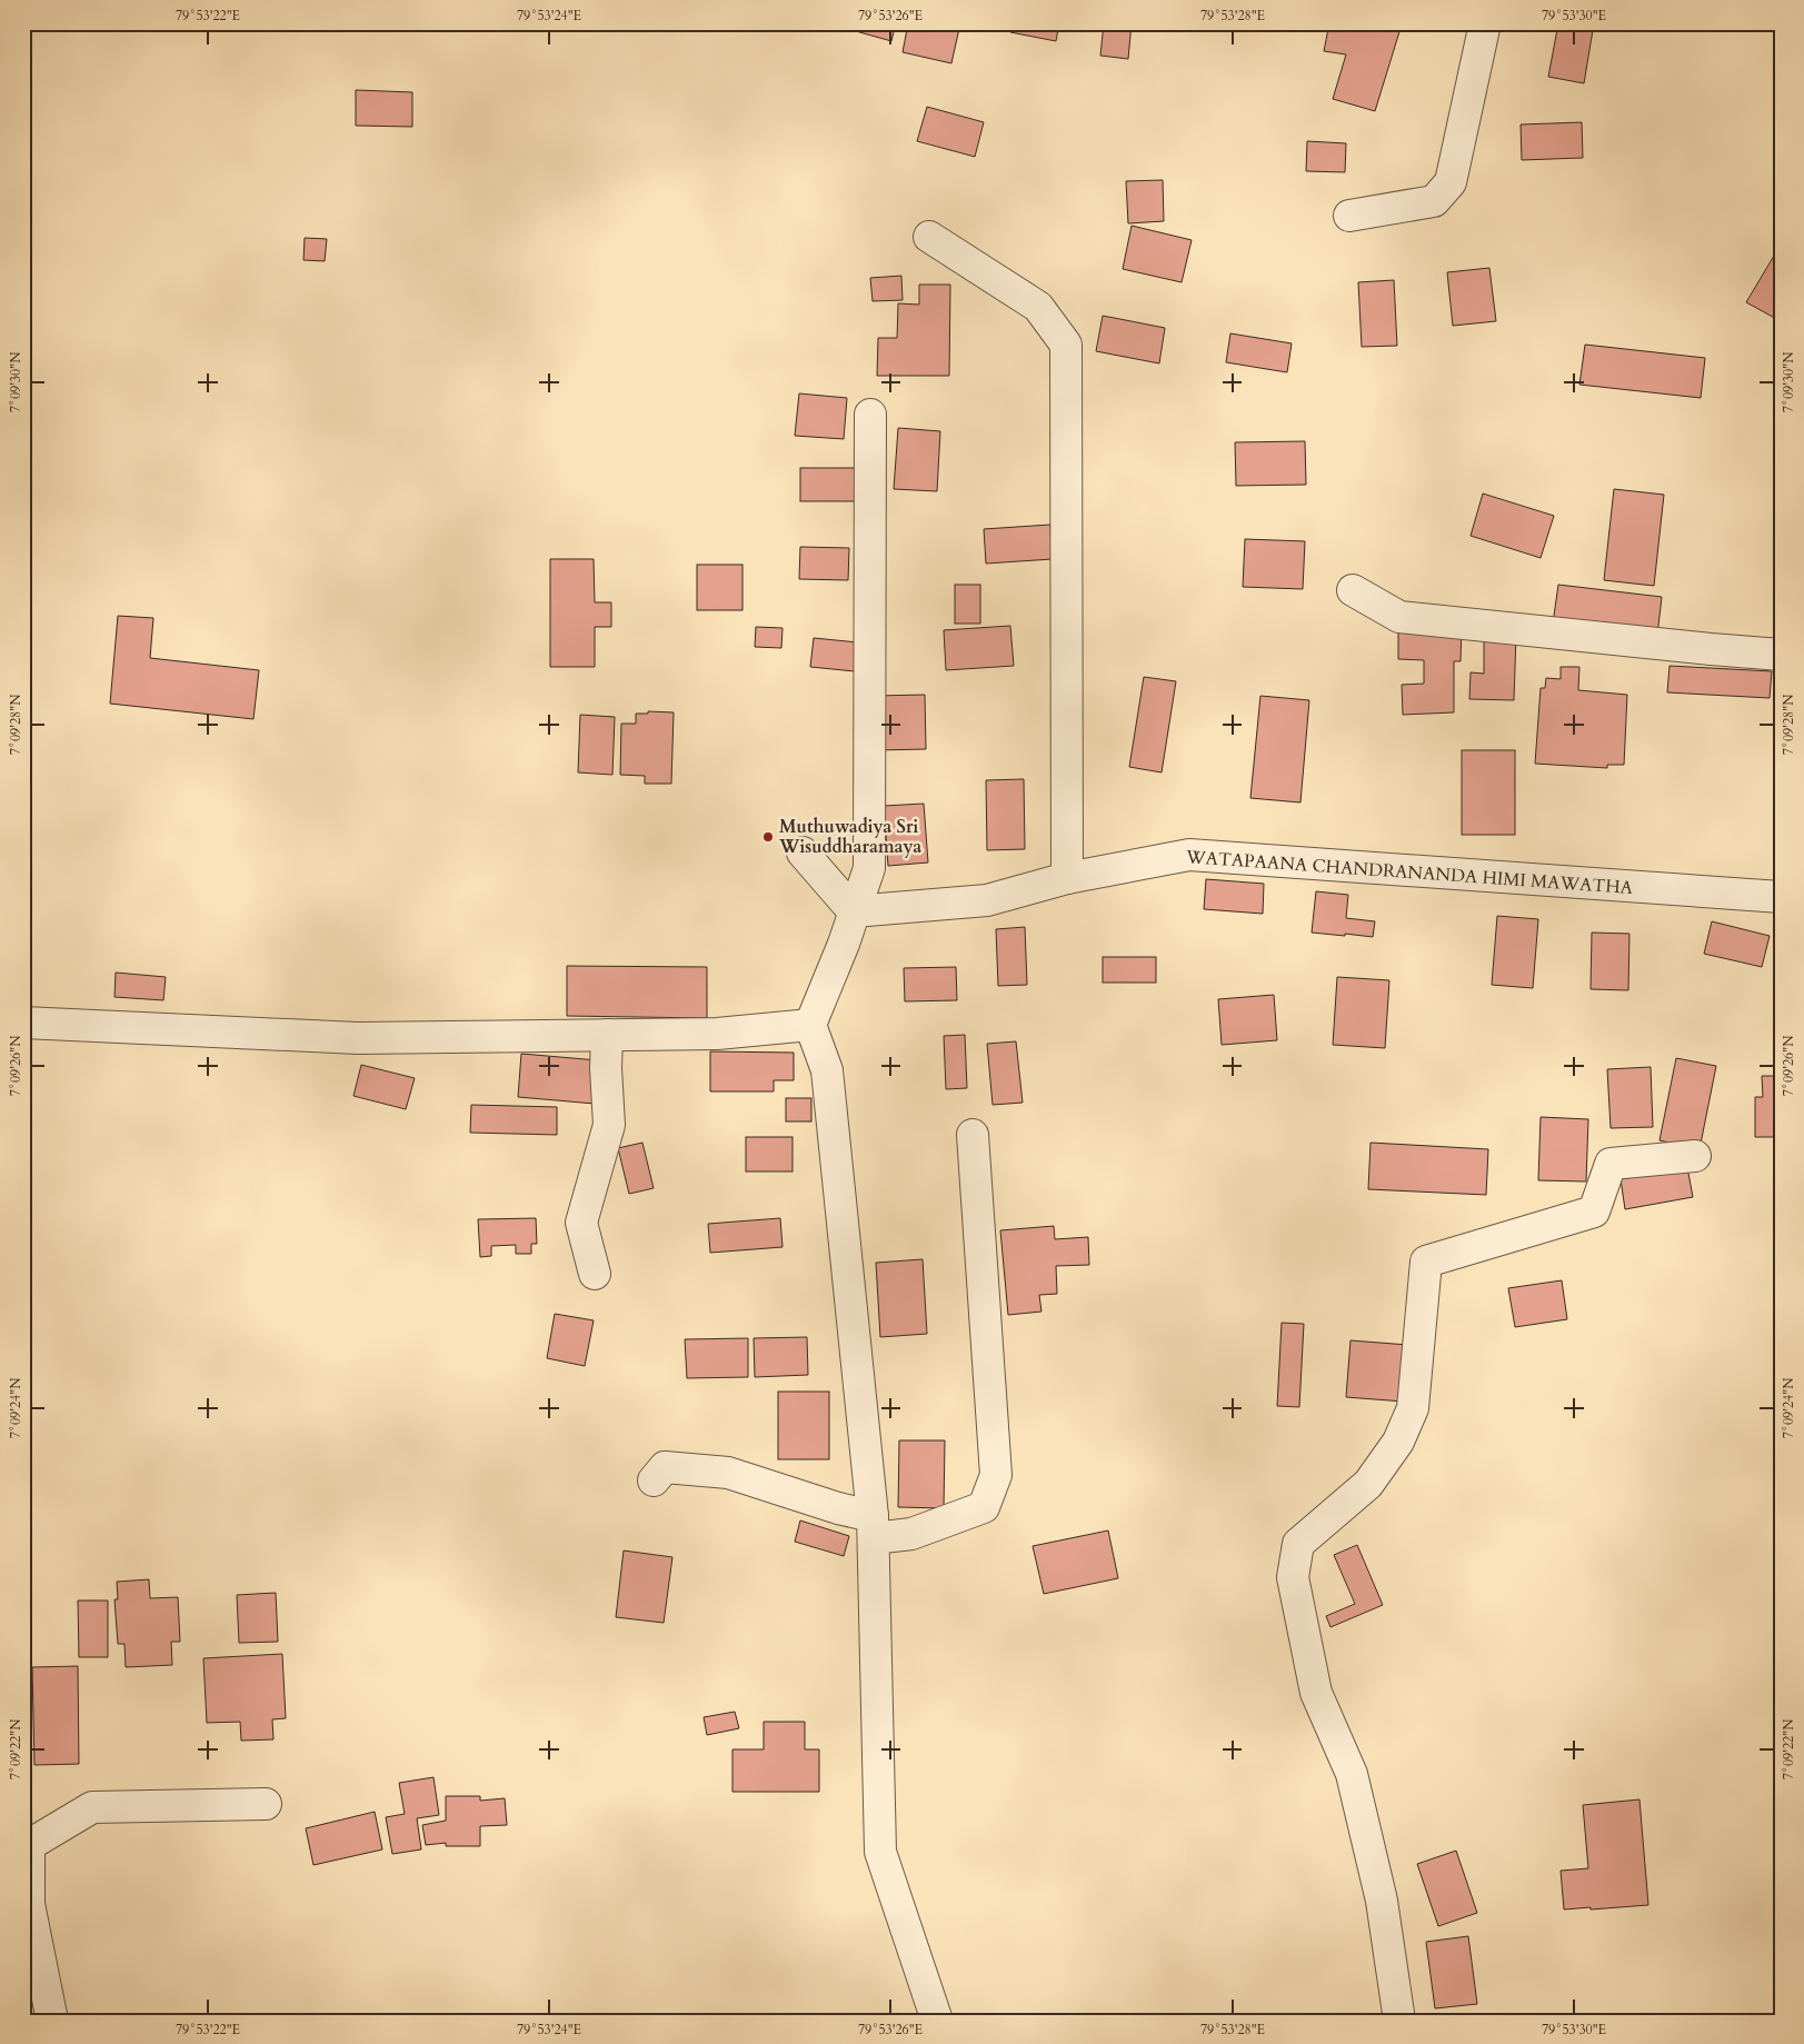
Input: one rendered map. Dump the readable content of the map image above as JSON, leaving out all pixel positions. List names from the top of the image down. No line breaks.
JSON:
{"streets":{"street":["WATAPAANA CHANDRANANDA HIMI MAWATHA"]},"places":["Muthuwadiya Sri Wisuddharamaya"],"coordinates":["79°53'22\"E","79°53'24\"E","79°53'26\"E","79°53'28\"E","79°53'30\"E","7°09'30\"N","7°09'28\"N","7°09'26\"N","7°09'24\"N","7°09'22\"N"]}
